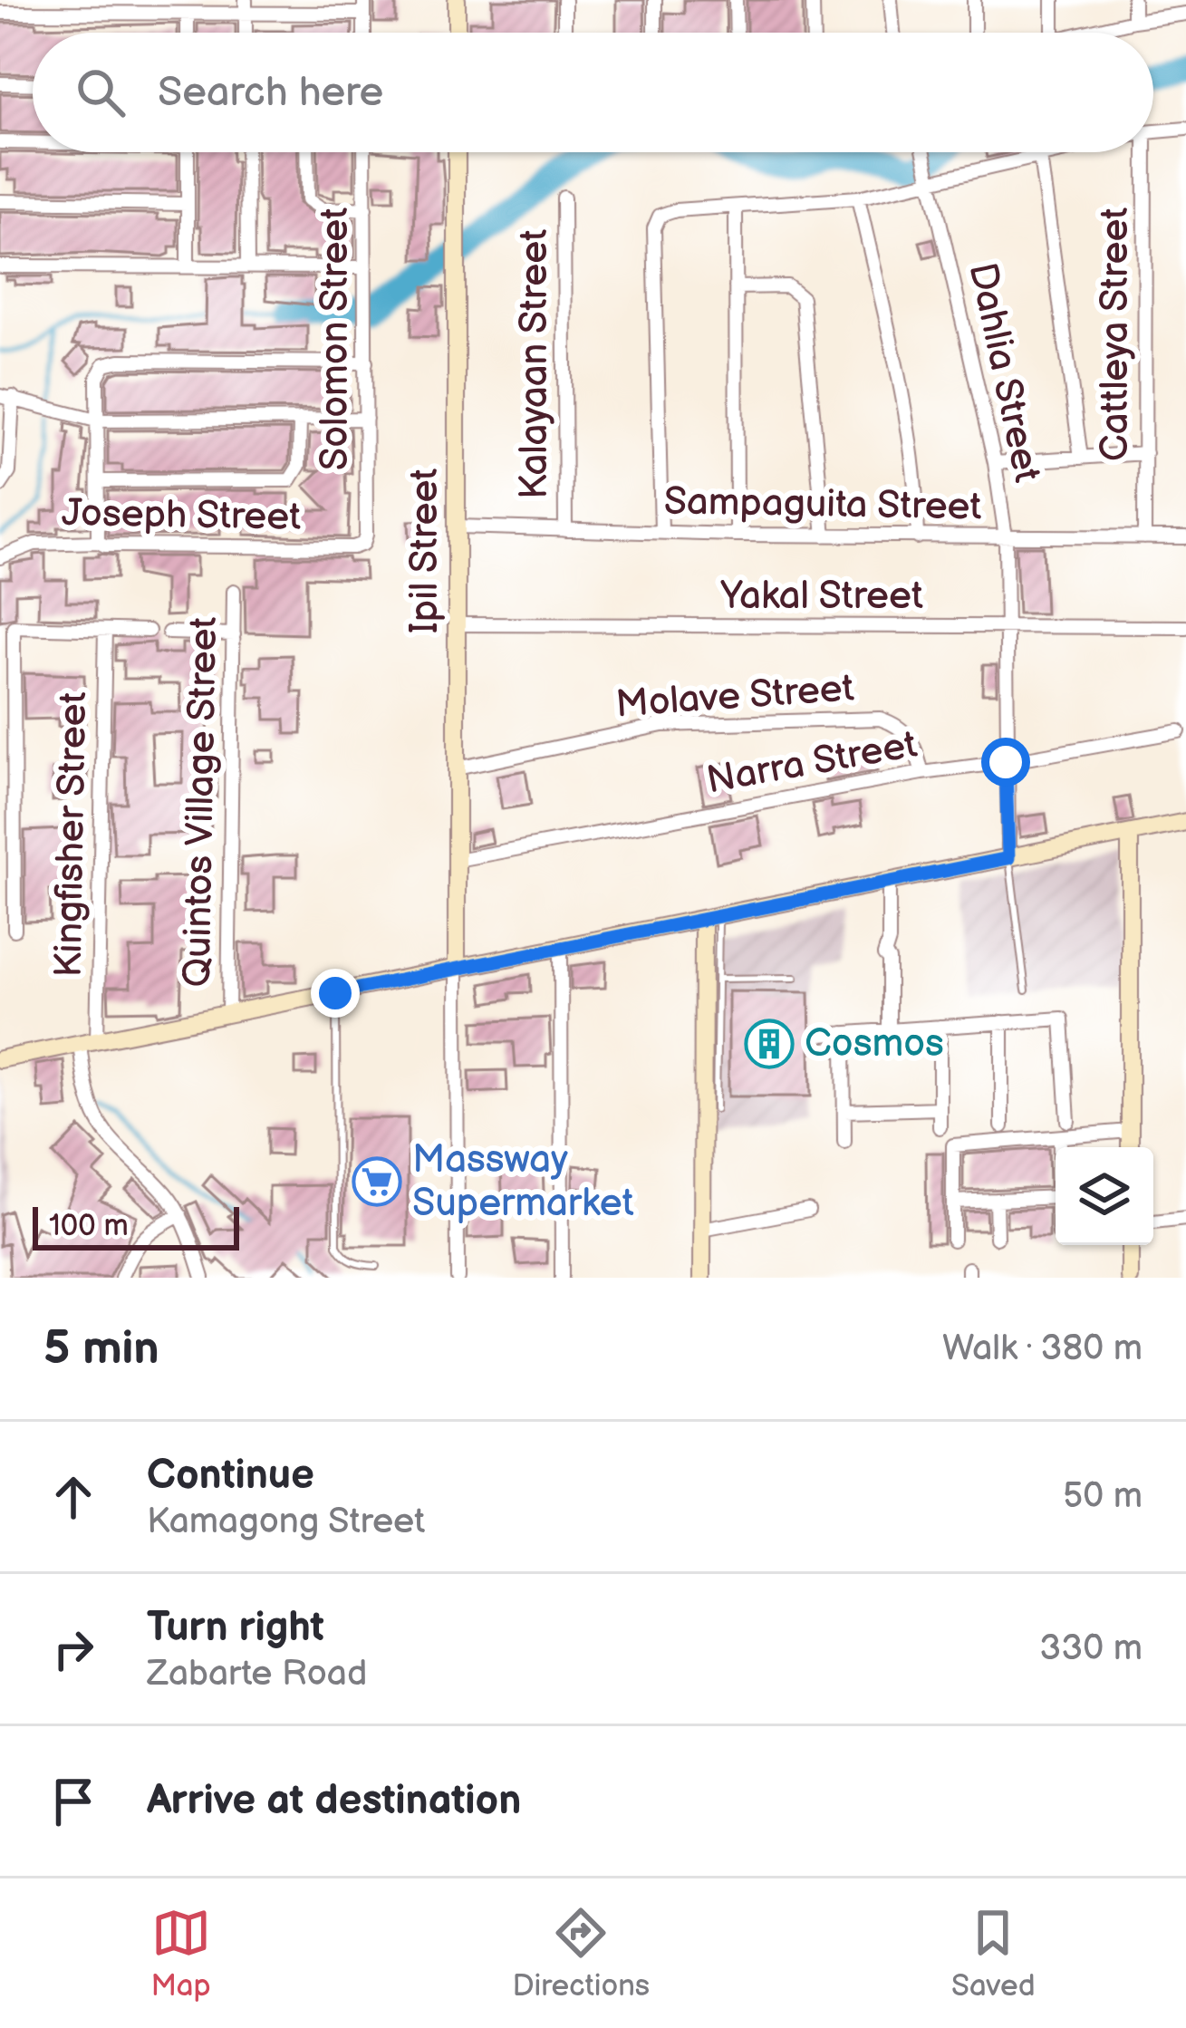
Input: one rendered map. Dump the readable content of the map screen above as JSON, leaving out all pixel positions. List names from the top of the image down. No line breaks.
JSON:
{"streets":{"street":["Cattleya Street","Solomon Street","Kalayaan Street","Dahlia Street","Sampaguita Street","Joseph Street","Ipil Street","Yakal Street","Molave Street","Narra Street","Quintos Village Street","Kingfisher Street"]},"crossings":[["Cattleya Street","Sampaguita Street"],["Solomon Street","Joseph Street"],["Kalayaan Street","Sampaguita Street"],["Dahlia Street","Sampaguita Street"],["Dahlia Street","Yakal Street"],["Dahlia Street","Narra Street"],["Sampaguita Street","Ipil Street"],["Ipil Street","Yakal Street"],["Ipil Street","Molave Street"],["Ipil Street","Narra Street"],["Molave Street","Narra Street"]],"places":{"building":["Cosmos"],"supermarket":["Massway Supermarket"]},"scale_bar":"100 m","page":{"search":"Search here","scale":"100 m","heading":["5 min","Walk · 380 m"],"list":[["Continue","Kamagong Street","50 m"],["Turn right","Zabarte Road","330 m"],"Arrive at destination"],"nav":["Map","Directions","Saved"]}}
